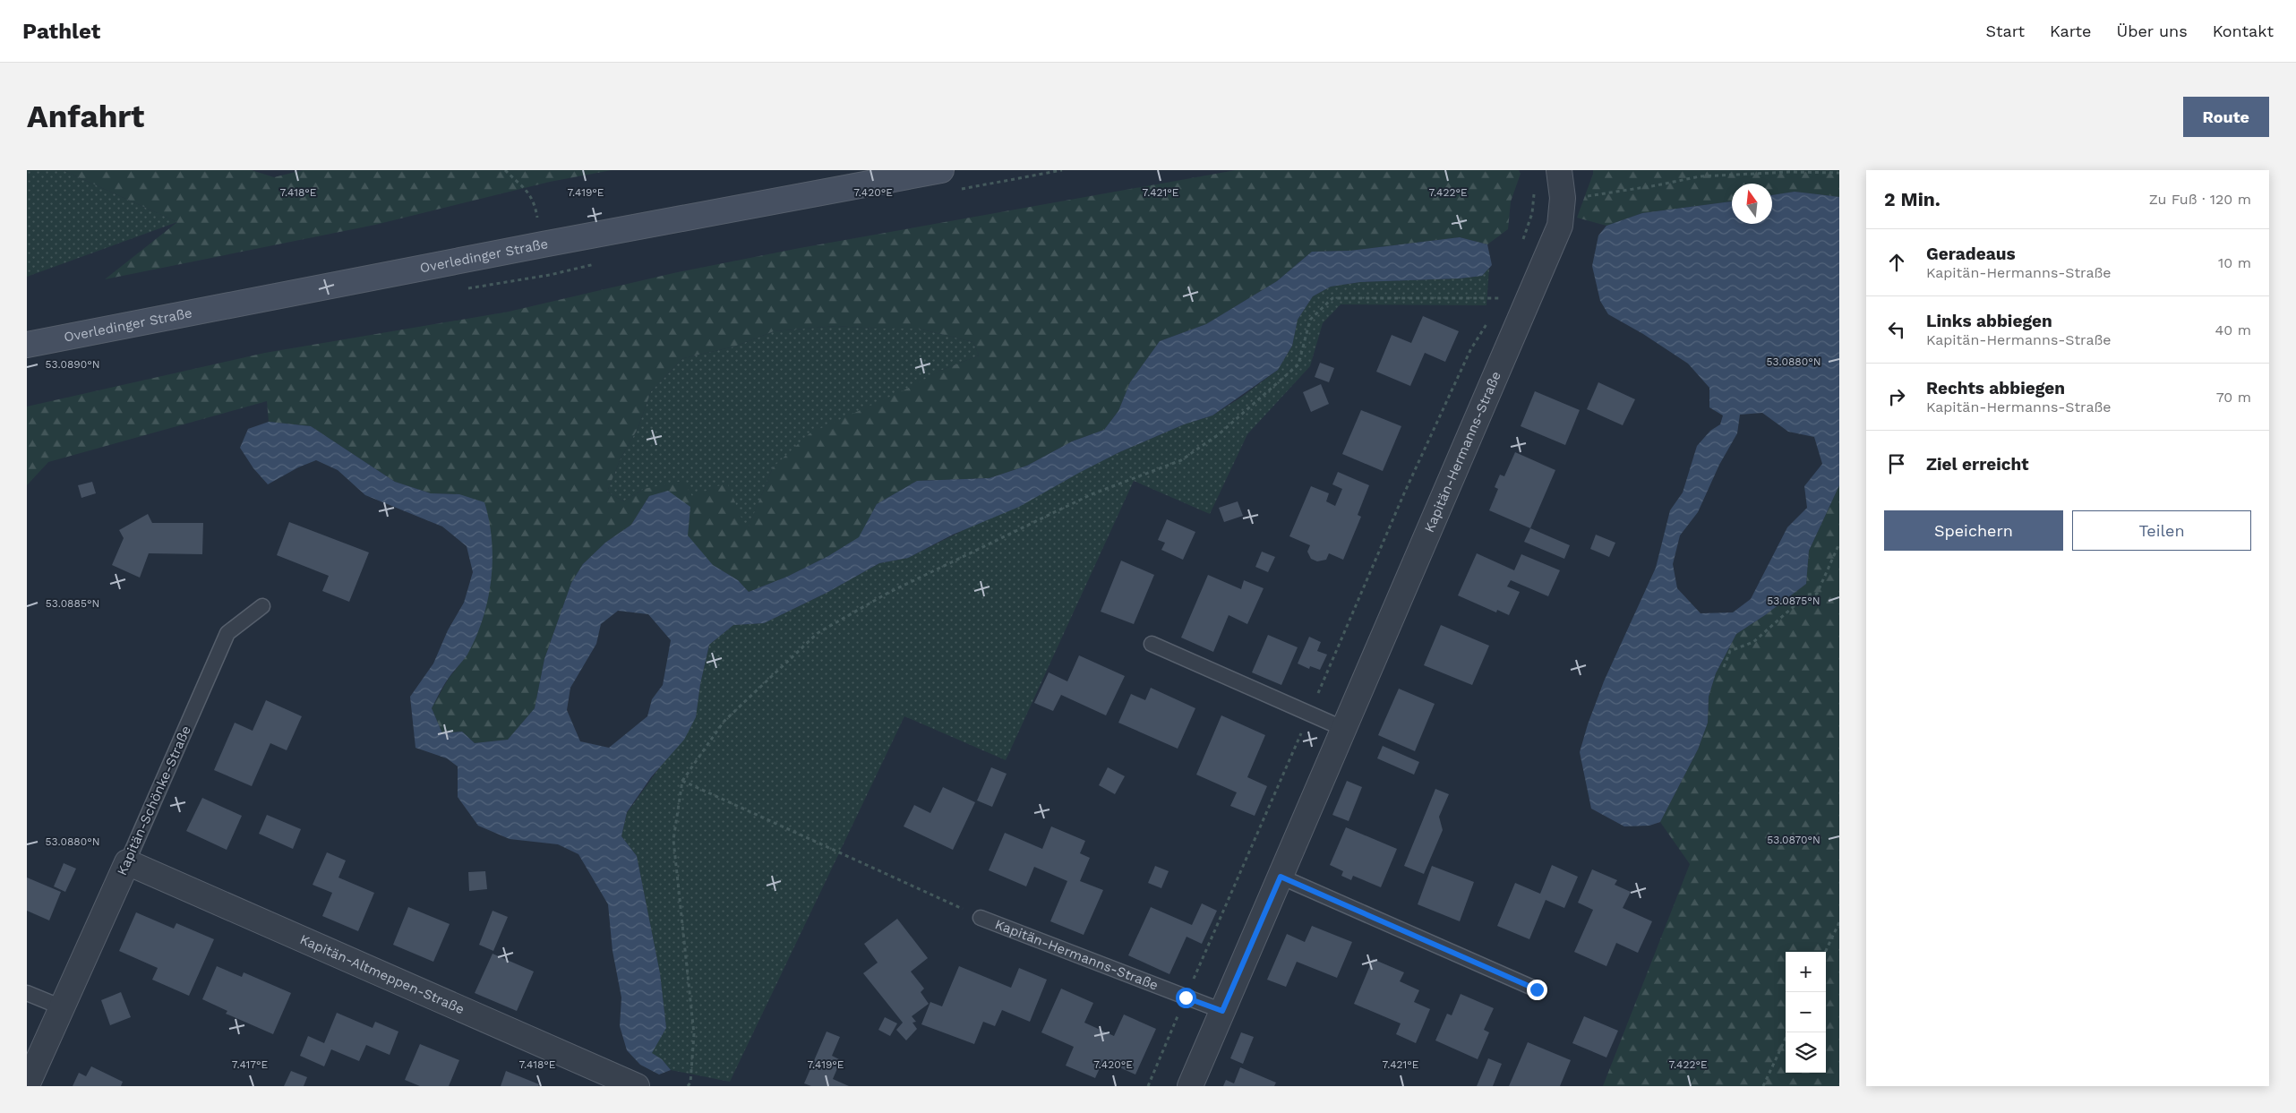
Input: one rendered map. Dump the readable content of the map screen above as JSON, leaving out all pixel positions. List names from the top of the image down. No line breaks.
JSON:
{"streets":{"street":["Overledinger Straße","Kapitän-Hermanns-Straße","Kapitän-Schönke-Straße","Kapitän-Altmeppen-Straße"]},"crossings":[["Kapitän-Schönke-Straße","Kapitän-Altmeppen-Straße"]],"north":"top","page":{"header":"Pathlet","nav":["Start","Karte","Über uns","Kontakt"],"buttons":["Route",["Speichern","Teilen"]],"title":"Anfahrt","heading":["2 Min.","Zu Fuß · 120 m"],"list":[["Geradeaus","Kapitän-Hermanns-Straße","10 m"],["Links abbiegen","Kapitän-Hermanns-Straße","40 m"],["Rechts abbiegen","Kapitän-Hermanns-Straße","70 m"],"Ziel erreicht"],"map_buttons":["+","−"]},"coordinates":["7.418°E","7.419°E","7.420°E","7.421°E","7.422°E","53.0880°N","53.0890°N","53.0875°N","53.0885°N","53.0870°N","7.417°E"]}
